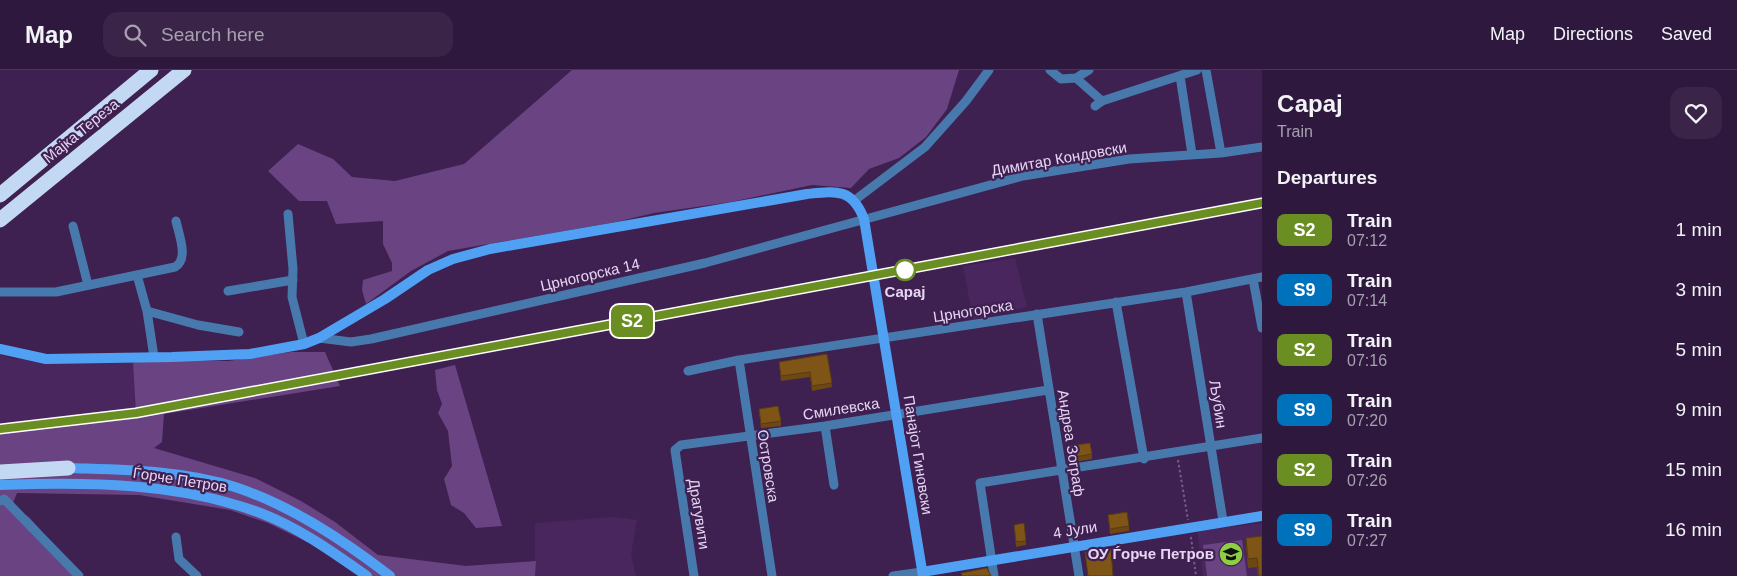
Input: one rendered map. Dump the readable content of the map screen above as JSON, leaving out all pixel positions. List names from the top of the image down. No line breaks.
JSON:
{"streets":{"highway":["Мајка Тереза"],"main road":["Панајот Гиновски","Ѓорче Петров","4 Јули"],"street":["Димитар Кондовски","Црногорска 14","Црногорска","Љубин","Смилевска","Андреа Зограф","Островска","Драгувити"]},"crossings":[["Димитар Кондовски","Црногорска 14"],["Димитар Кондовски","Панајот Гиновски"],["Црногорска 14","Панајот Гиновски"],["Црногорска","Љубин"],["Црногорска","Андреа Зограф"],["Црногорска","Панајот Гиновски"],["Црногорска","Островска"],["Љубин","4 Јули"],["Смилевска","Андреа Зограф"],["Смилевска","Панајот Гиновски"],["Смилевска","Островска"],["Смилевска","Драгувити"],["Андреа Зограф","4 Јули"],["Панајот Гиновски","4 Јули"]],"places":{"other":["Сарај"],"school or university":["ОУ Ѓорче Петров"]},"page":{"header":"Map","search":"Search here","nav":["Map","Directions","Saved"],"on_map":"S2","heading":[["Сарај","Train"],"Departures"],"list":[{"mark":"S2","name":"Train","note":"07:12","value":"1 min"},{"mark":"S9","name":"Train","note":"07:14","value":"3 min"},{"mark":"S2","name":"Train","note":"07:16","value":"5 min"},{"mark":"S9","name":"Train","note":"07:20","value":"9 min"},{"mark":"S2","name":"Train","note":"07:26","value":"15 min"},{"mark":"S9","name":"Train","note":"07:27","value":"16 min"}]}}
